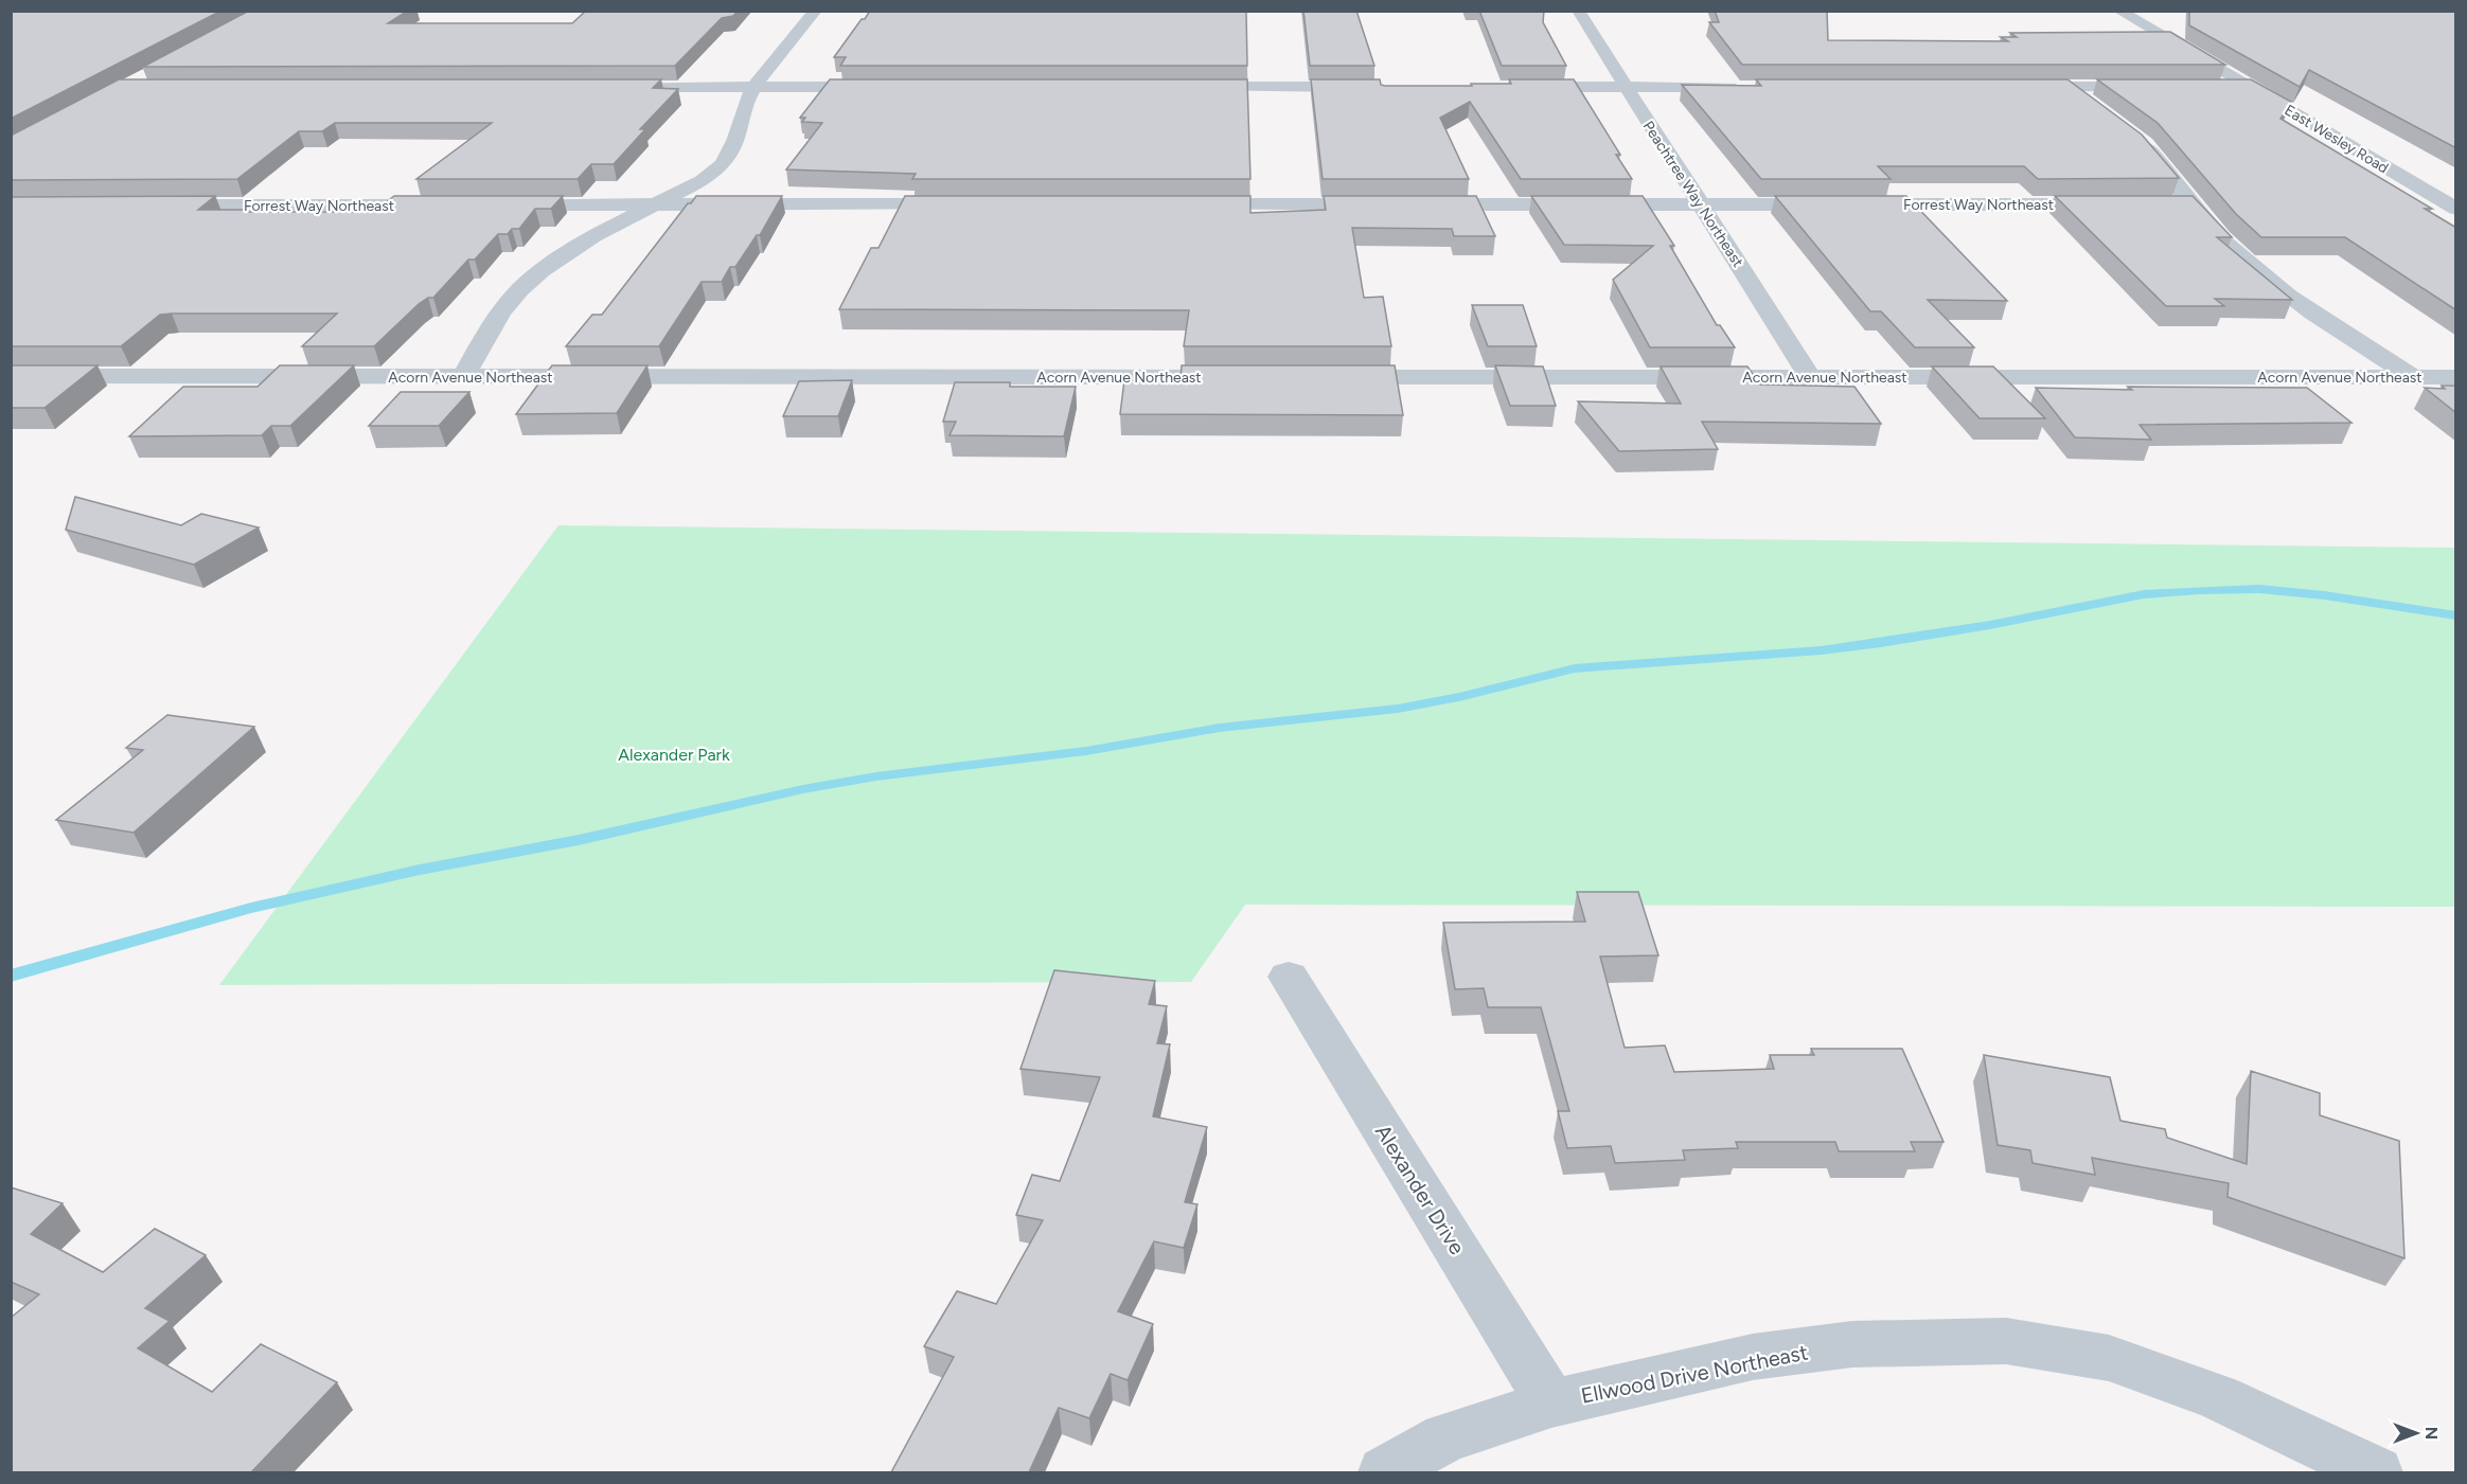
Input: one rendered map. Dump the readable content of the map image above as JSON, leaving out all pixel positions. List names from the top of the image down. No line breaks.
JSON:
{"streets":{"street":["East Wesley Road","Peachtree Way Northeast","Forrest Way Northeast","Acorn Avenue Northeast","Alexander Drive","Ellwood Drive Northeast"]},"crossings":[["Peachtree Way Northeast","Forrest Way Northeast"],["Peachtree Way Northeast","Acorn Avenue Northeast"],["Alexander Drive","Ellwood Drive Northeast"]],"parks":["Alexander Park"],"north":"right"}
